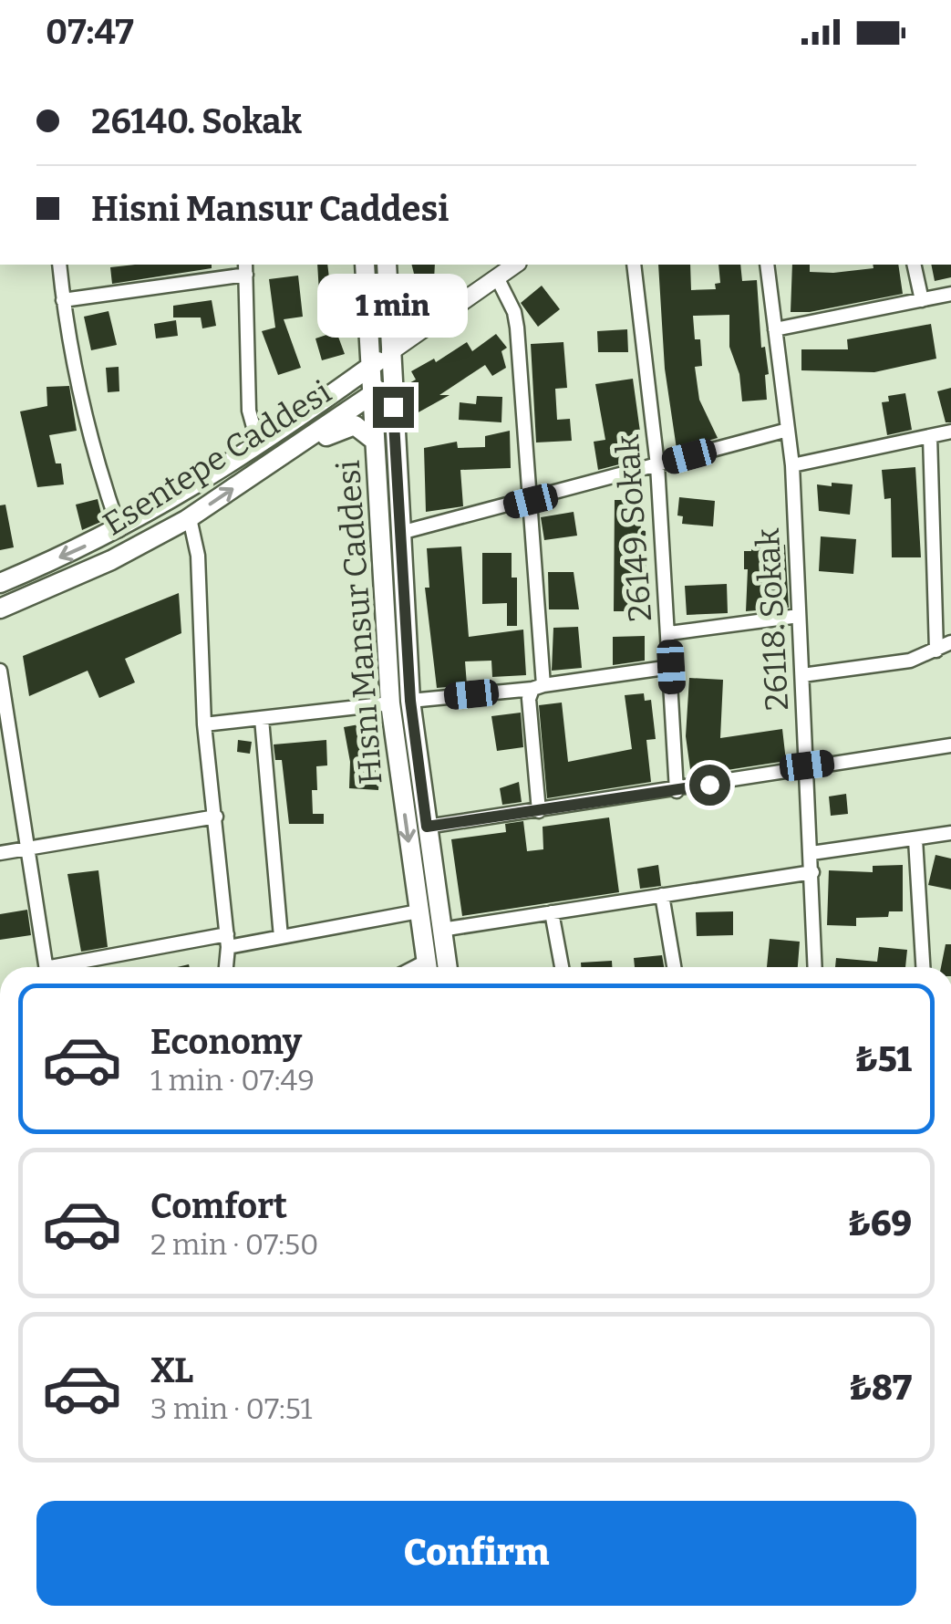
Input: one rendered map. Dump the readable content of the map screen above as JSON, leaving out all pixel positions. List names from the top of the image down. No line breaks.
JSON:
{"streets":{"main road":["Esentepe Caddesi","Hısnı Mansur Caddesi"],"street":["26149. Sokak","26118. Sokak"]},"crossings":[["Esentepe Caddesi","Hısnı Mansur Caddesi"]],"page":{"status":"07:47","banner":["26140. Sokak","Hisni Mansur Caddesi"],"bubble":"1 min","list":[{"name":"Economy","note":"1 min · 07:49","value":"₺51"},{"name":"Comfort","note":"2 min · 07:50","value":"₺69"},{"name":"XL","note":"3 min · 07:51","value":"₺87"}],"buttons":"Confirm"}}
